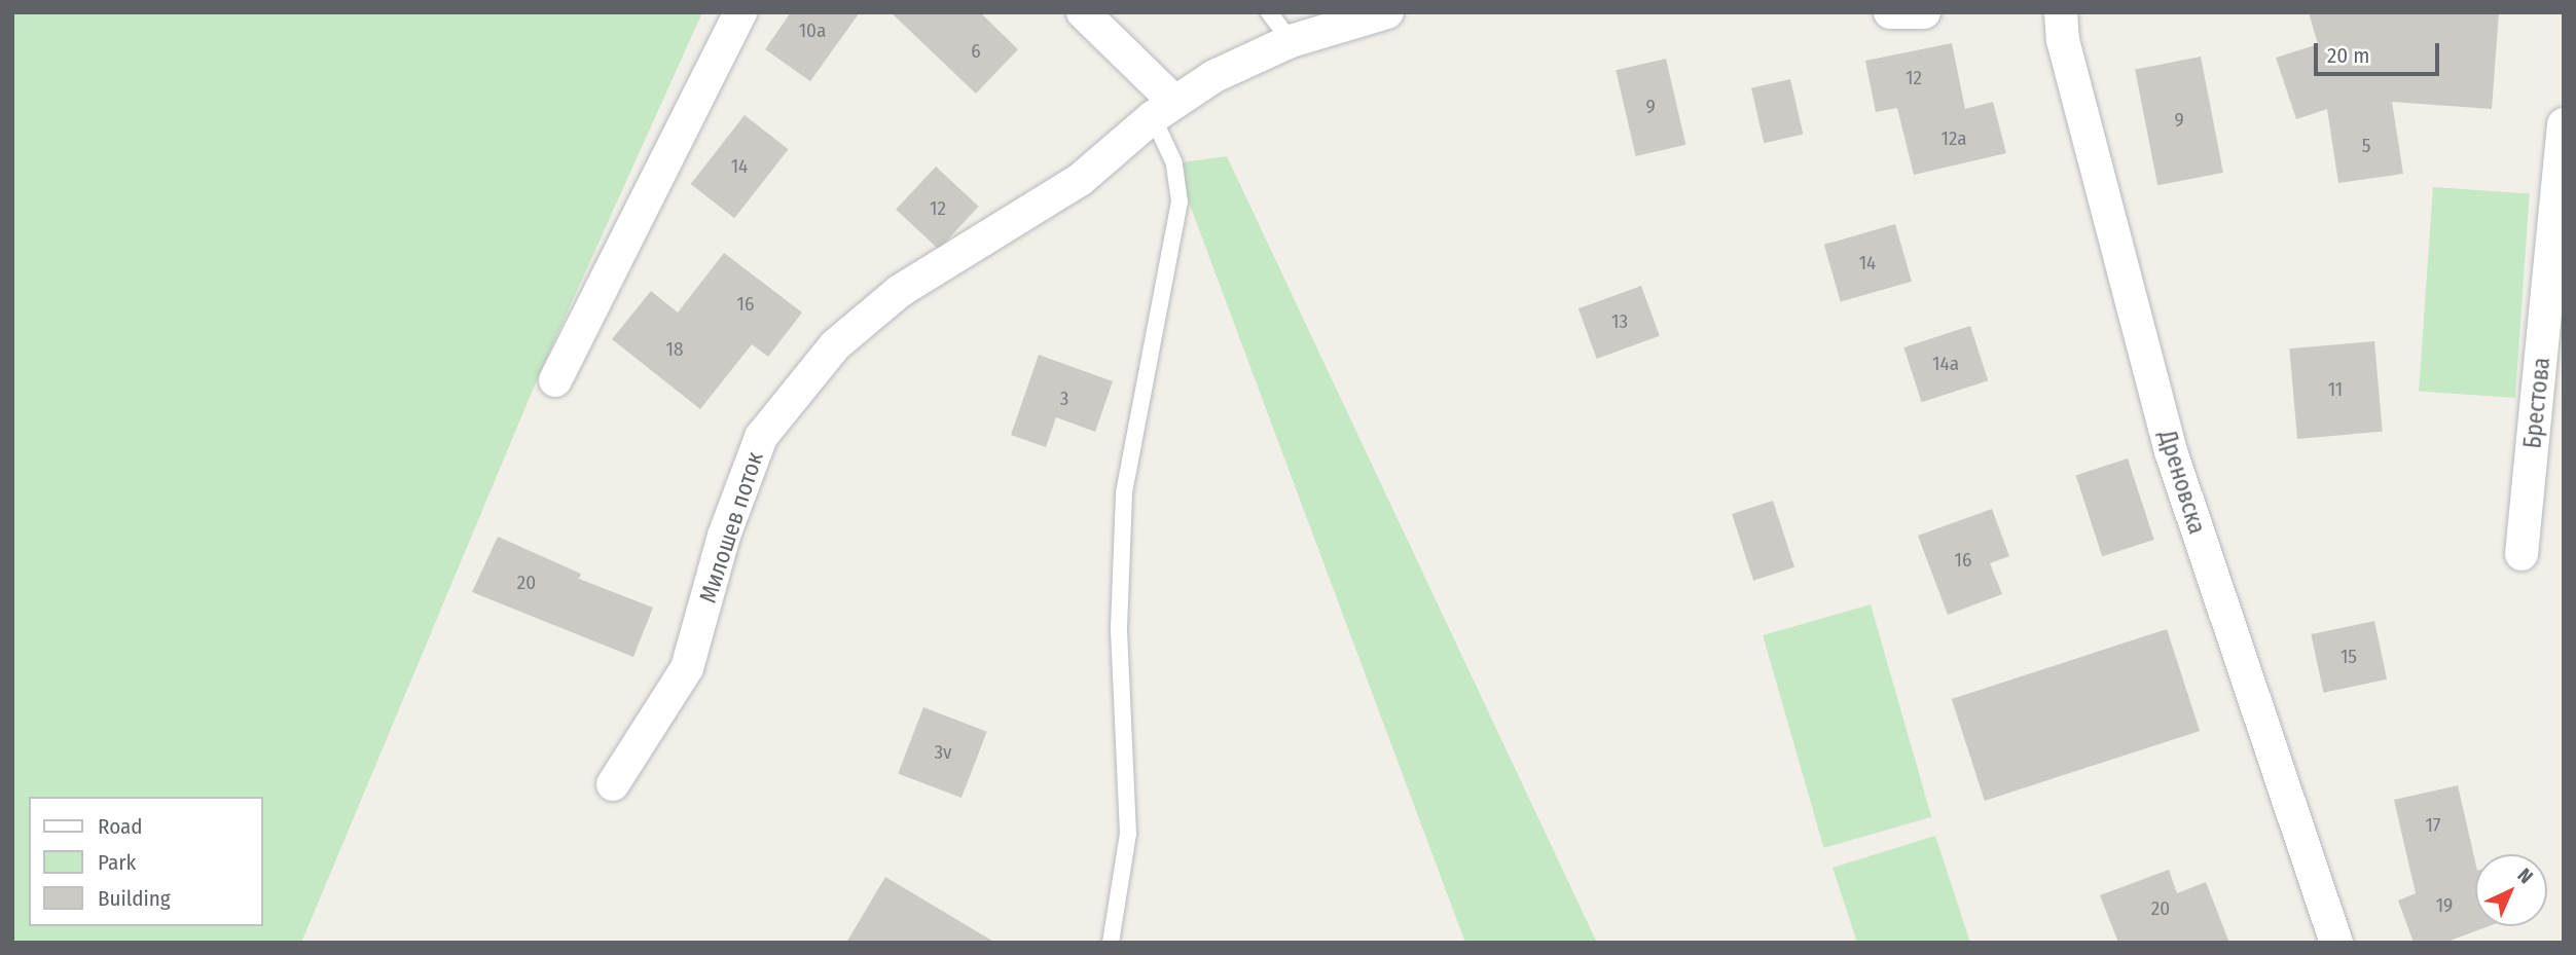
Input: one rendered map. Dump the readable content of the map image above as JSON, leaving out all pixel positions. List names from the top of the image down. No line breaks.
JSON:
{"streets":{"street":["Брестова","Дреновска","Милошев поток"]},"house_numbers":["10a","6","12","9","9","12a","5","14","12","14","16","13","18","14a","11","3","16","20","15","3v","17","19","20"],"legend":["Road","Park","Building"],"scale_bar":"20 m","north":"top right"}
